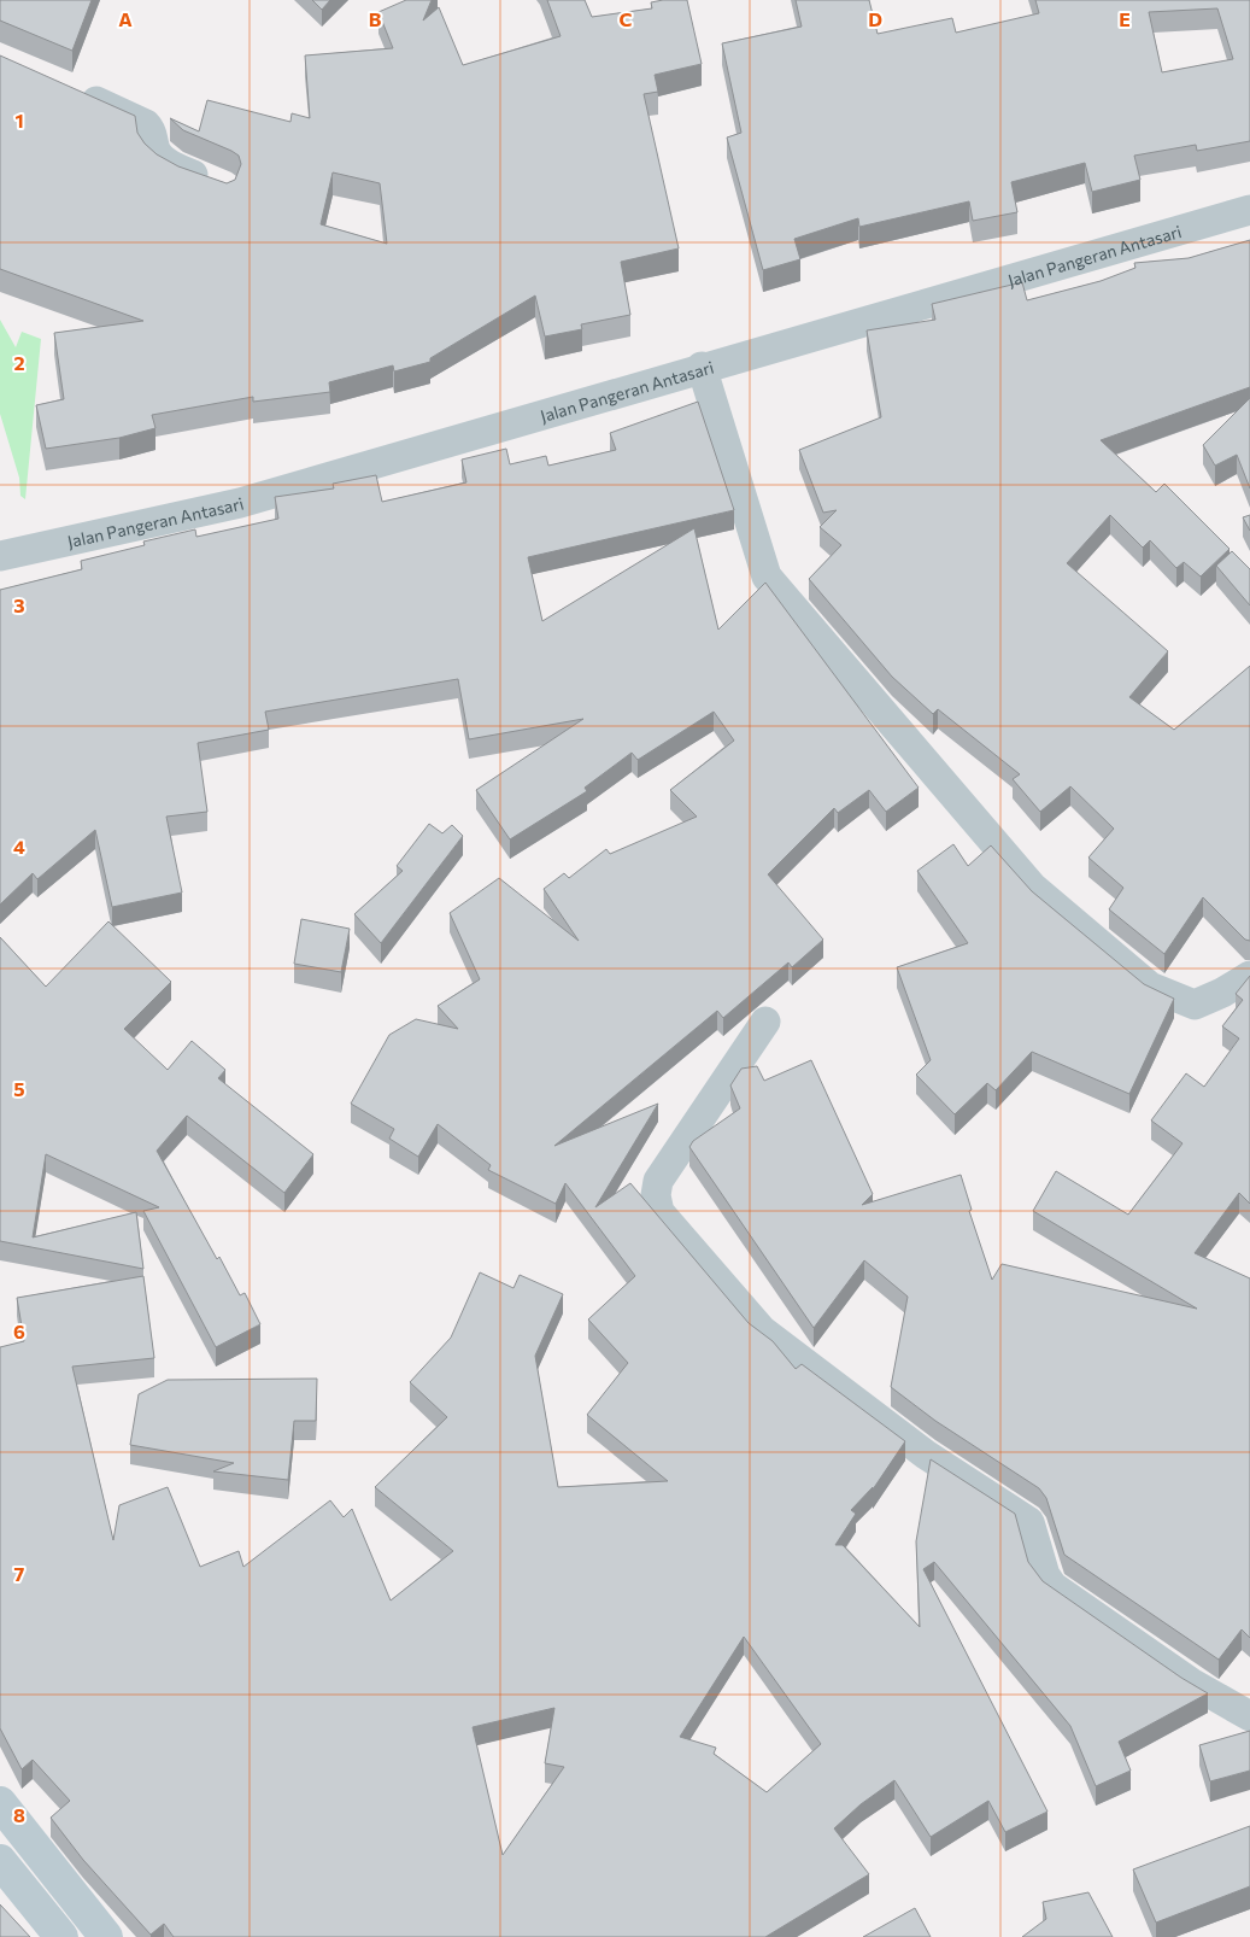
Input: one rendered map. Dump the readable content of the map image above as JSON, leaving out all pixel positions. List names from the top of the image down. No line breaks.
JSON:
{"streets":{"street":["Jalan Pangeran Antasari"]},"grid":{"columns":["A","B","C","D","E"],"rows":["1","2","3","4","5","6","7","8"]}}
